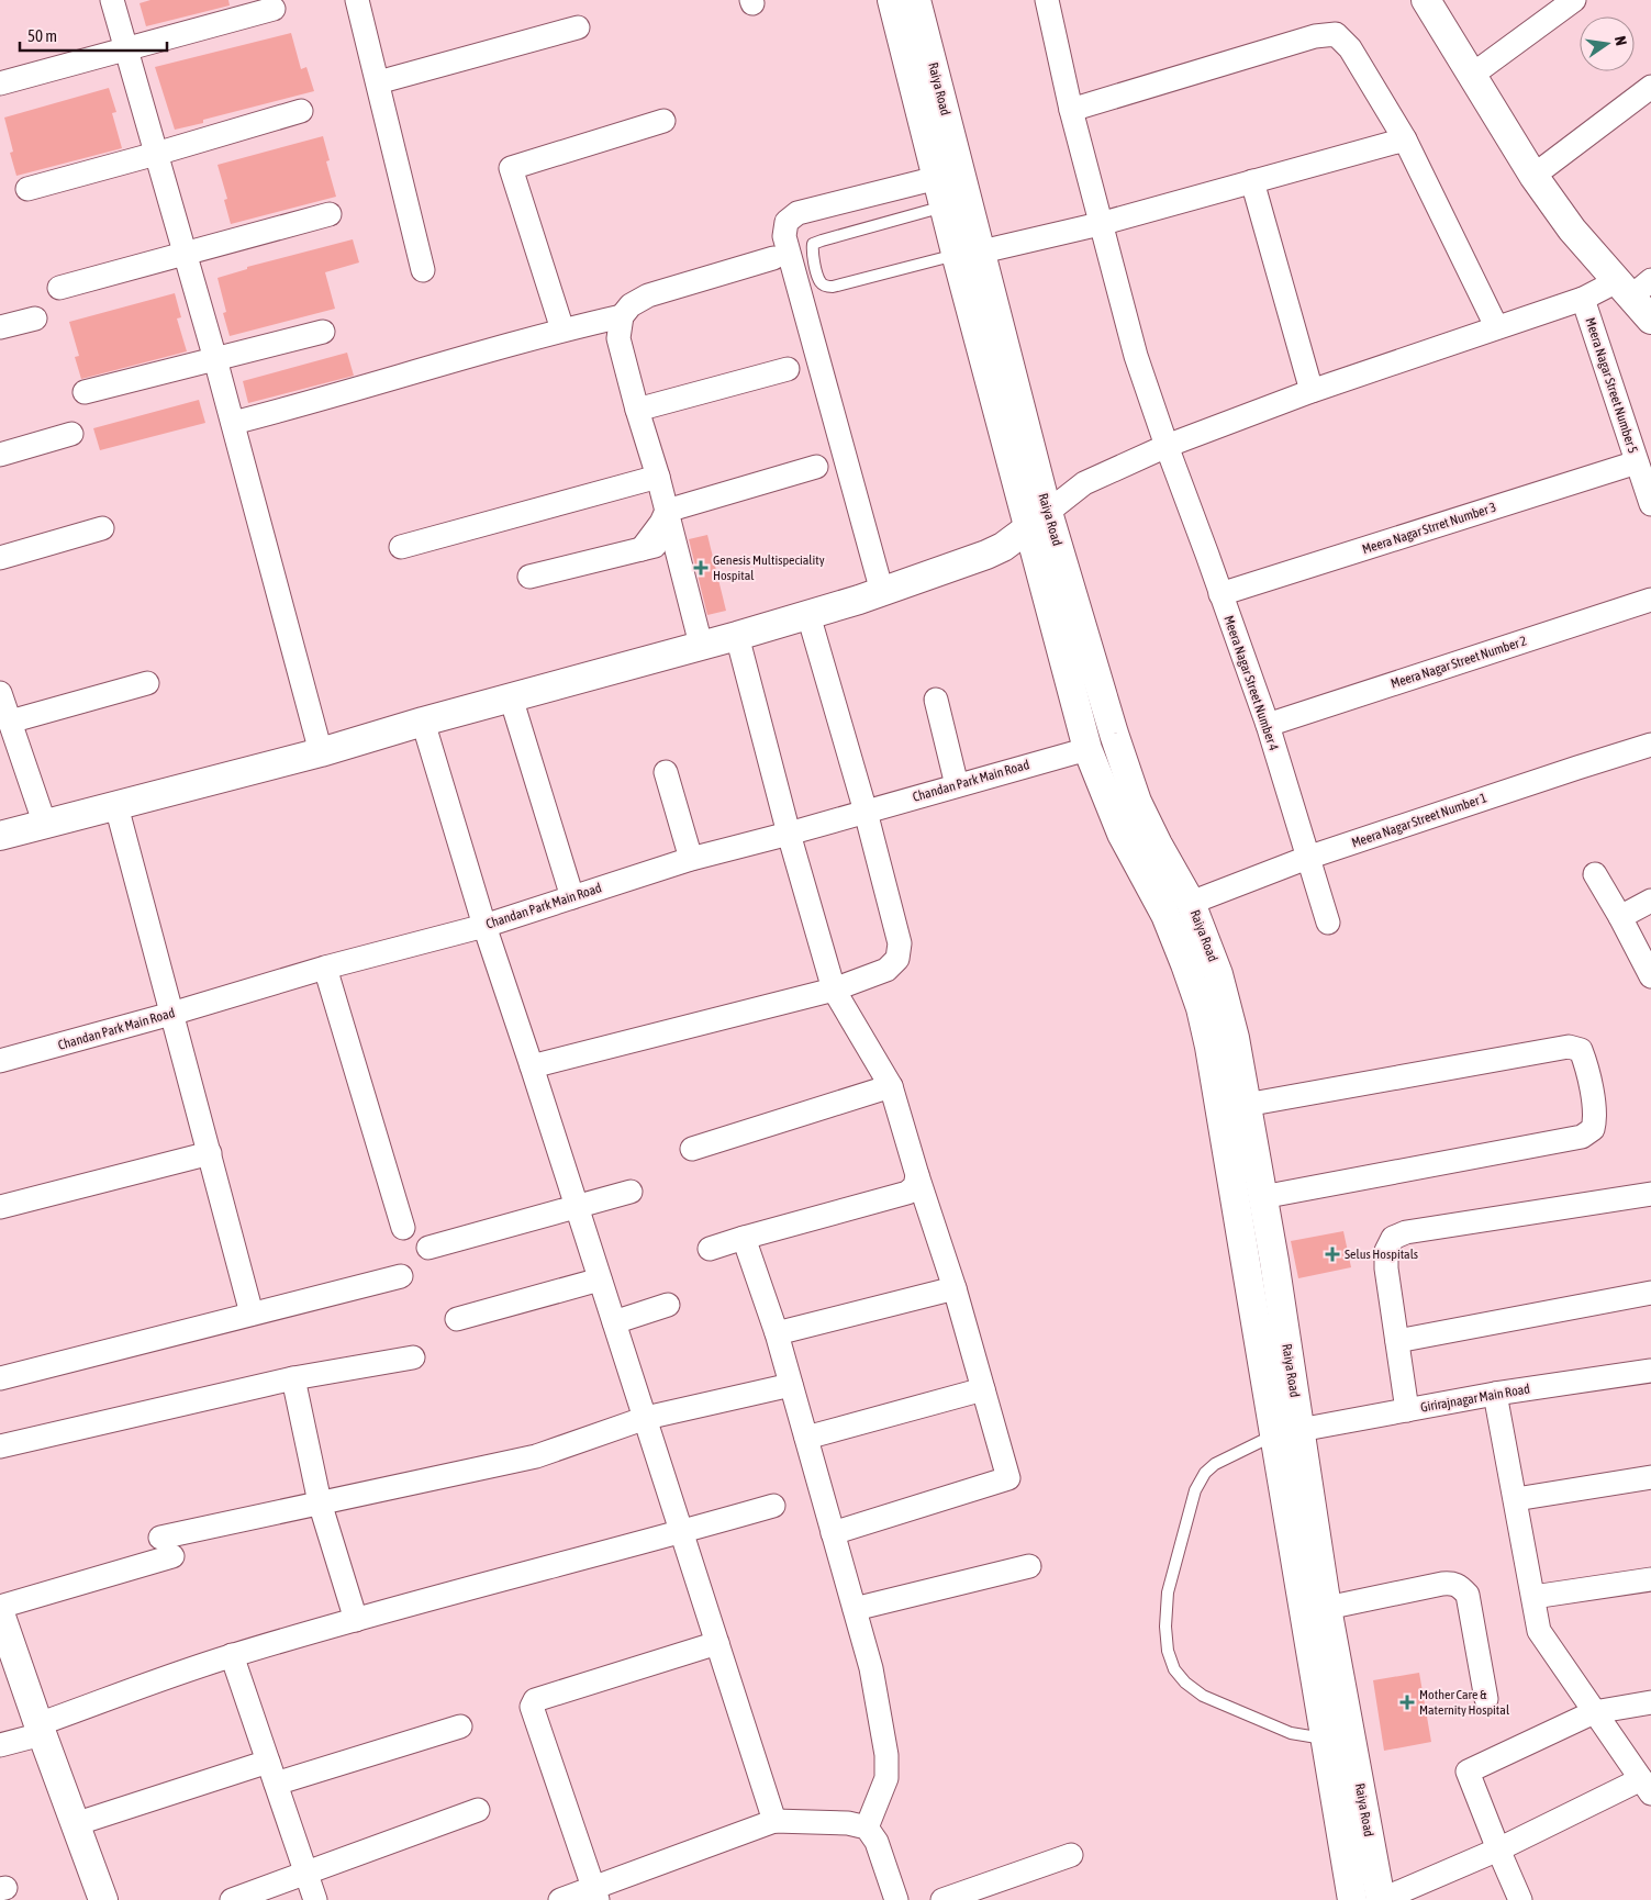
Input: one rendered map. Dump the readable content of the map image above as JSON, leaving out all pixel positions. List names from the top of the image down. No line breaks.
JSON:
{"streets":{"street":["Raiya Road","Meera Nagar Street Number 5","Meera Nagar Strret Number 3","Meera Nagar Street Number 2","Meera Nagar Street Number 4","Chandan Park Main Road","Meera Nagar Street Number 1","Girirajnagar Main Road"]},"crossings":[["Raiya Road","Chandan Park Main Road"],["Raiya Road","Meera Nagar Street Number 1"],["Raiya Road","Girirajnagar Main Road"],["Meera Nagar Street Number 5","Meera Nagar Strret Number 3"],["Meera Nagar Strret Number 3","Meera Nagar Street Number 4"],["Meera Nagar Street Number 2","Meera Nagar Street Number 4"],["Meera Nagar Street Number 4","Meera Nagar Street Number 1"]],"places":{"health":["Genesis Multispeciality Hospital","Selus Hospitals","Mother Care & Maternity Hospital"]},"scale_bar":"50 m","north":"right"}
